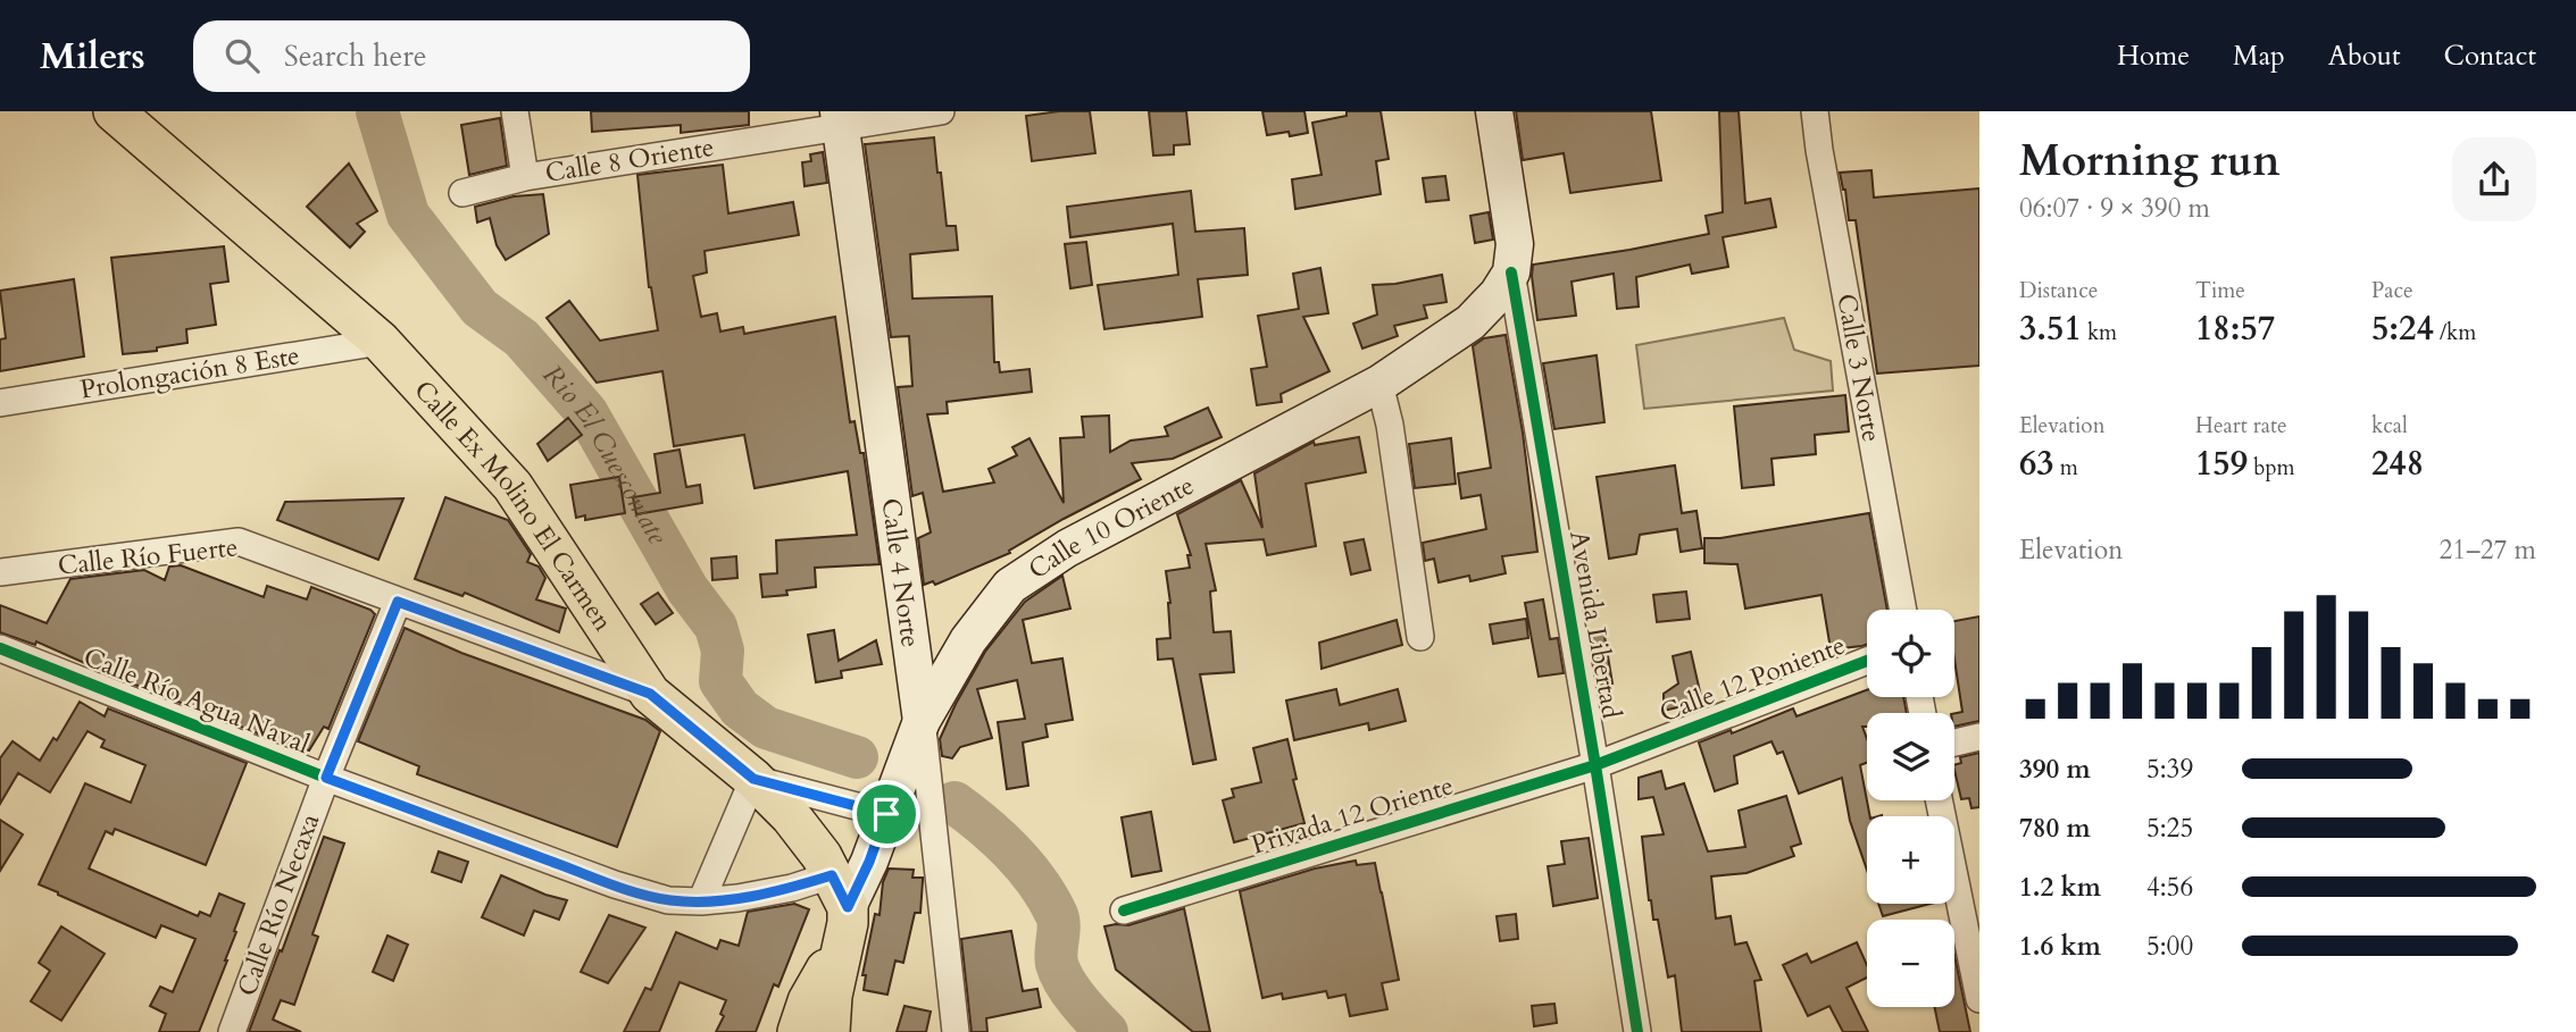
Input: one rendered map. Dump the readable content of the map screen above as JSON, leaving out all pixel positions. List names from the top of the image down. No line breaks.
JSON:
{"streets":{"main road":["Calle Ex Molino El Carmen","Calle 10 Oriente","Calle 4 Norte","Avenida Libertad"],"street":["Calle 8 Oriente","Calle 3 Norte","Prolongación 8 Este","Calle Río Fuerte","Calle 12 Poniente","Calle Río Agua Naval","Privada 12 Oriente","Calle Río Necaxa"]},"crossings":[["Calle 8 Oriente","Calle 4 Norte"],["Prolongación 8 Este","Calle Ex Molino El Carmen"],["Calle Ex Molino El Carmen","Calle 10 Oriente"],["Calle Ex Molino El Carmen","Calle Río Fuerte"],["Calle Ex Molino El Carmen","Calle Río Agua Naval"],["Calle 10 Oriente","Calle 4 Norte"],["Calle 10 Oriente","Avenida Libertad"],["Calle 10 Oriente","Calle Río Agua Naval"],["Calle Río Fuerte","Calle Río Necaxa"],["Avenida Libertad","Calle 12 Poniente"],["Avenida Libertad","Privada 12 Oriente"],["Calle 12 Poniente","Privada 12 Oriente"],["Calle Río Agua Naval","Calle Río Necaxa"]],"water":["Rio El Cuescomate"],"page":{"header":"Milers","search":"Search here","nav":["Home","Map","About","Contact"],"heading":["Morning run","06:07 · 9 × 390 m"],"stats":[["Distance","3.51 km"],["Time","18:57"],["Pace","5:24 /km"],["Elevation","63 m"],["Heart rate","159 bpm"],["kcal","248"]],"chart":["Elevation","21–27 m"],"map_buttons":["+","−"],"list":[{"name":"390 m","note":"5:39"},{"name":"780 m","note":"5:25"},{"name":"1.2 km","note":"4:56"},{"name":"1.6 km","note":"5:00"}]}}
